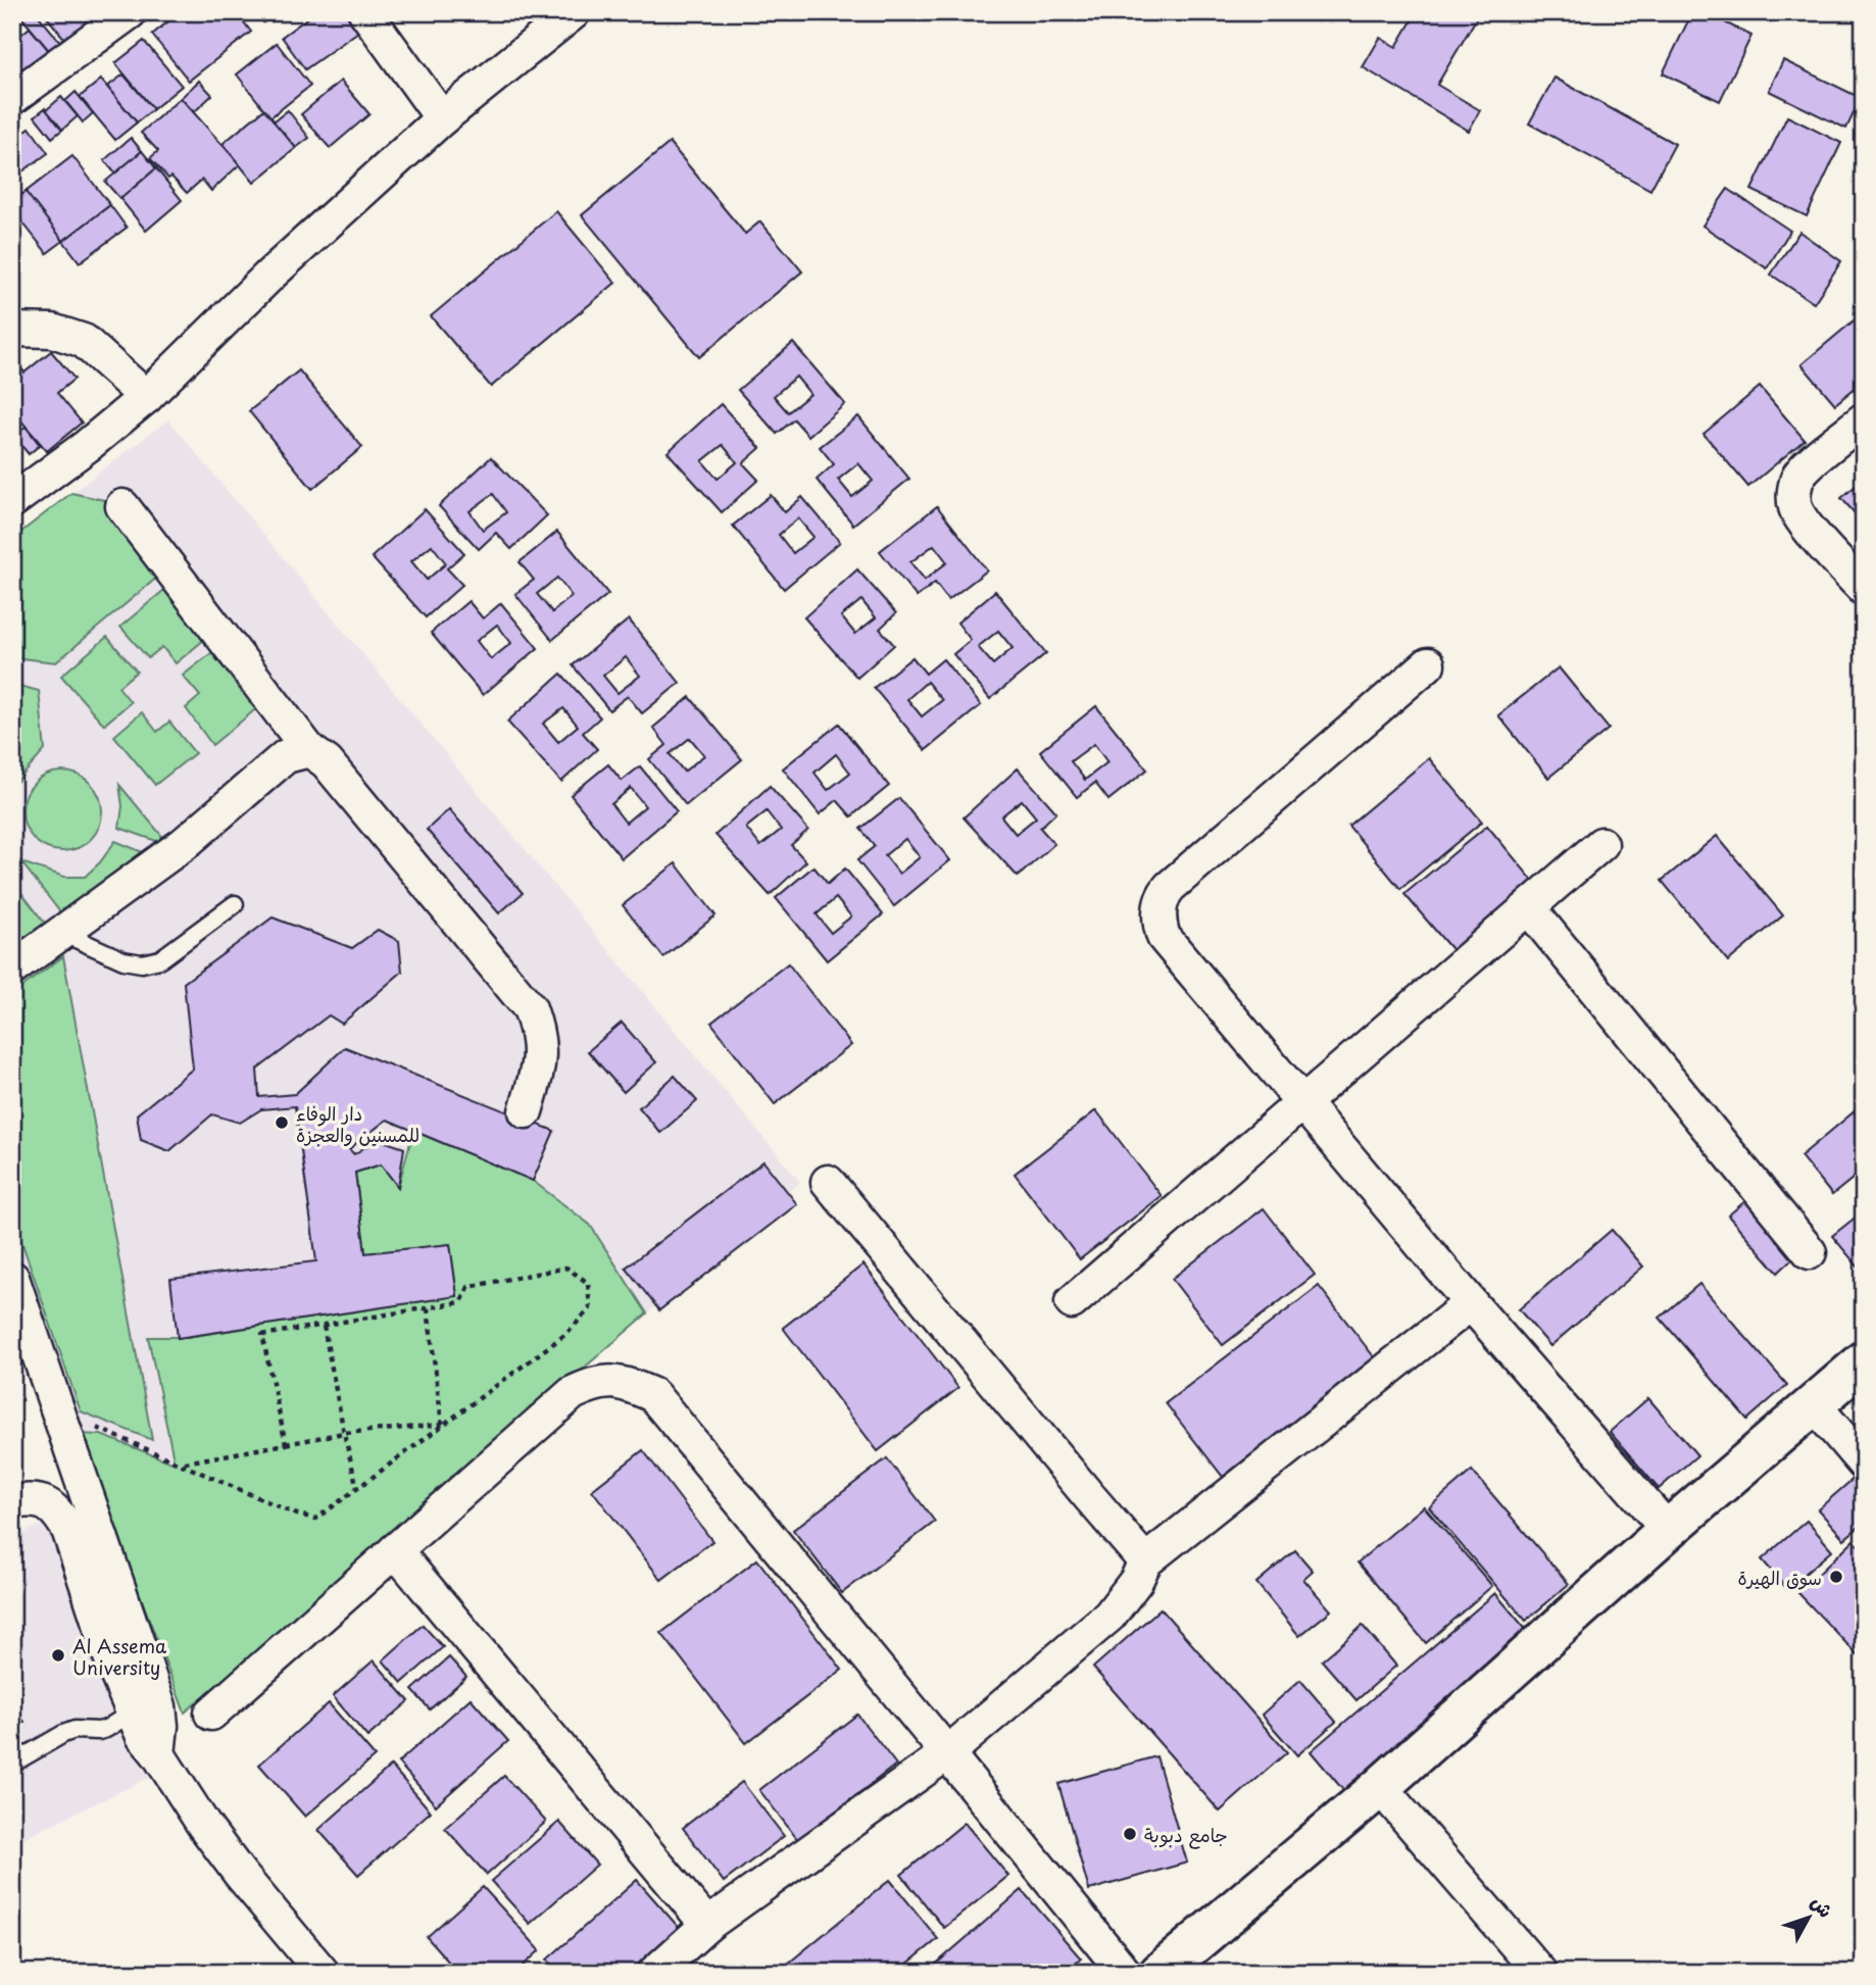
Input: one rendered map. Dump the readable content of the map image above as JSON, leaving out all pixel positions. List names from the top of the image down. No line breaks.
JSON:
{"places":["دار الوفاء للمسنين والعجزة","سوق الهيرة","Al Assema University","جامع دبوبة"],"north":"top right"}
